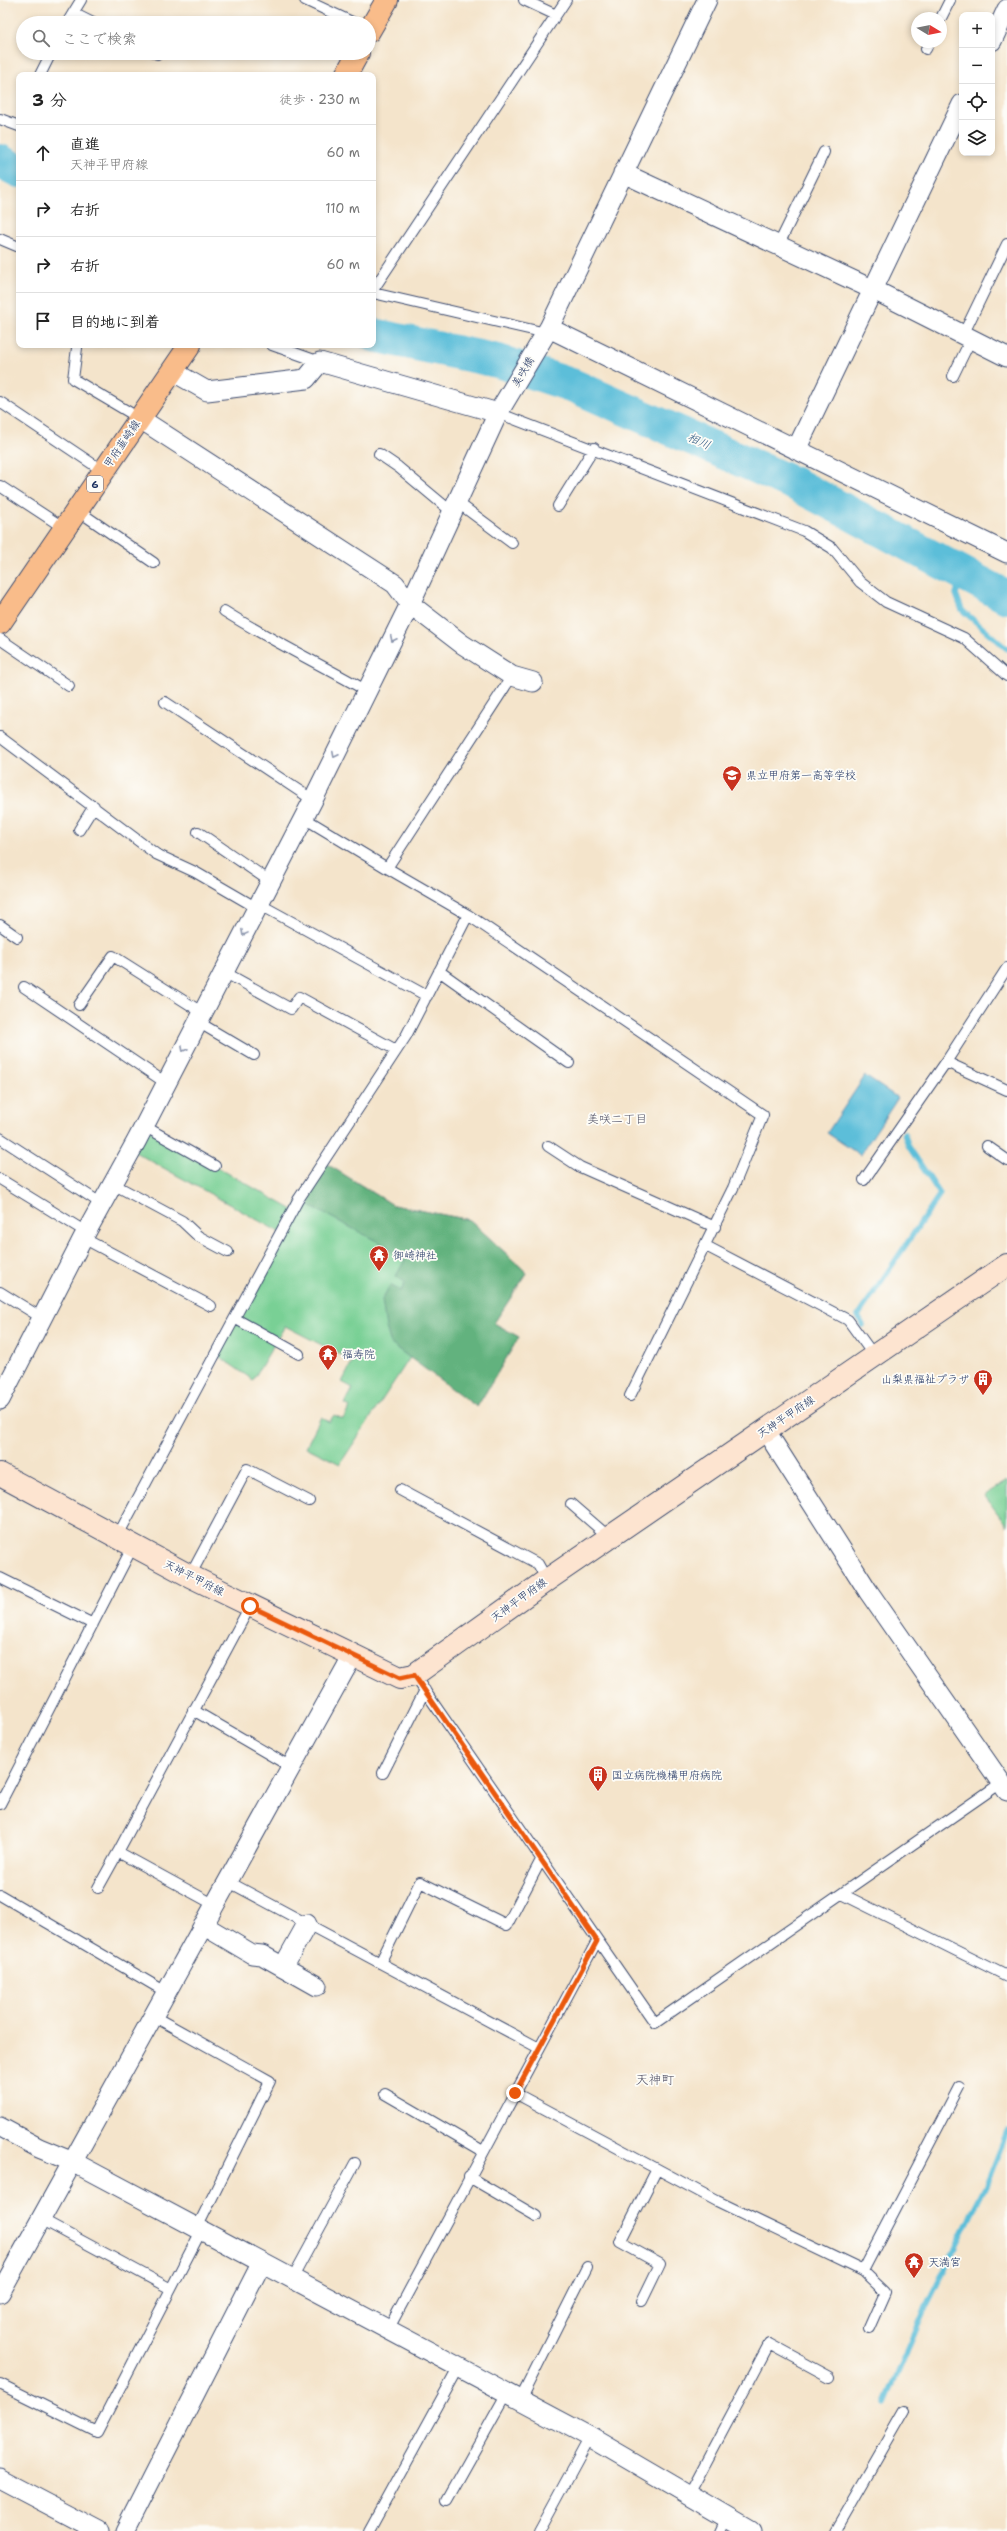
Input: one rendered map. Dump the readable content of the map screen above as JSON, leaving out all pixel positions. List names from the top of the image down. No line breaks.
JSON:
{"streets":{"main road":["甲府韮崎線","6","天神平甲府線"],"street":["美咲橋"]},"districts":["美咲二丁目","天神町"],"water":["相川"],"places":{"school or university":["県立甲府第一高等学校"],"temple":["御崎神社","福寿院","天満宮"],"building":["山梨県福祉プラザ","国立病院機構甲府病院"]},"north":"right","page":{"map_buttons":["+","−"],"search":"ここで検索","heading":["3 分","徒歩 · 230 m"],"list":[["直進","天神平甲府線","60 m"],["右折","110 m"],["右折","60 m"],"目的地に到着"]}}
